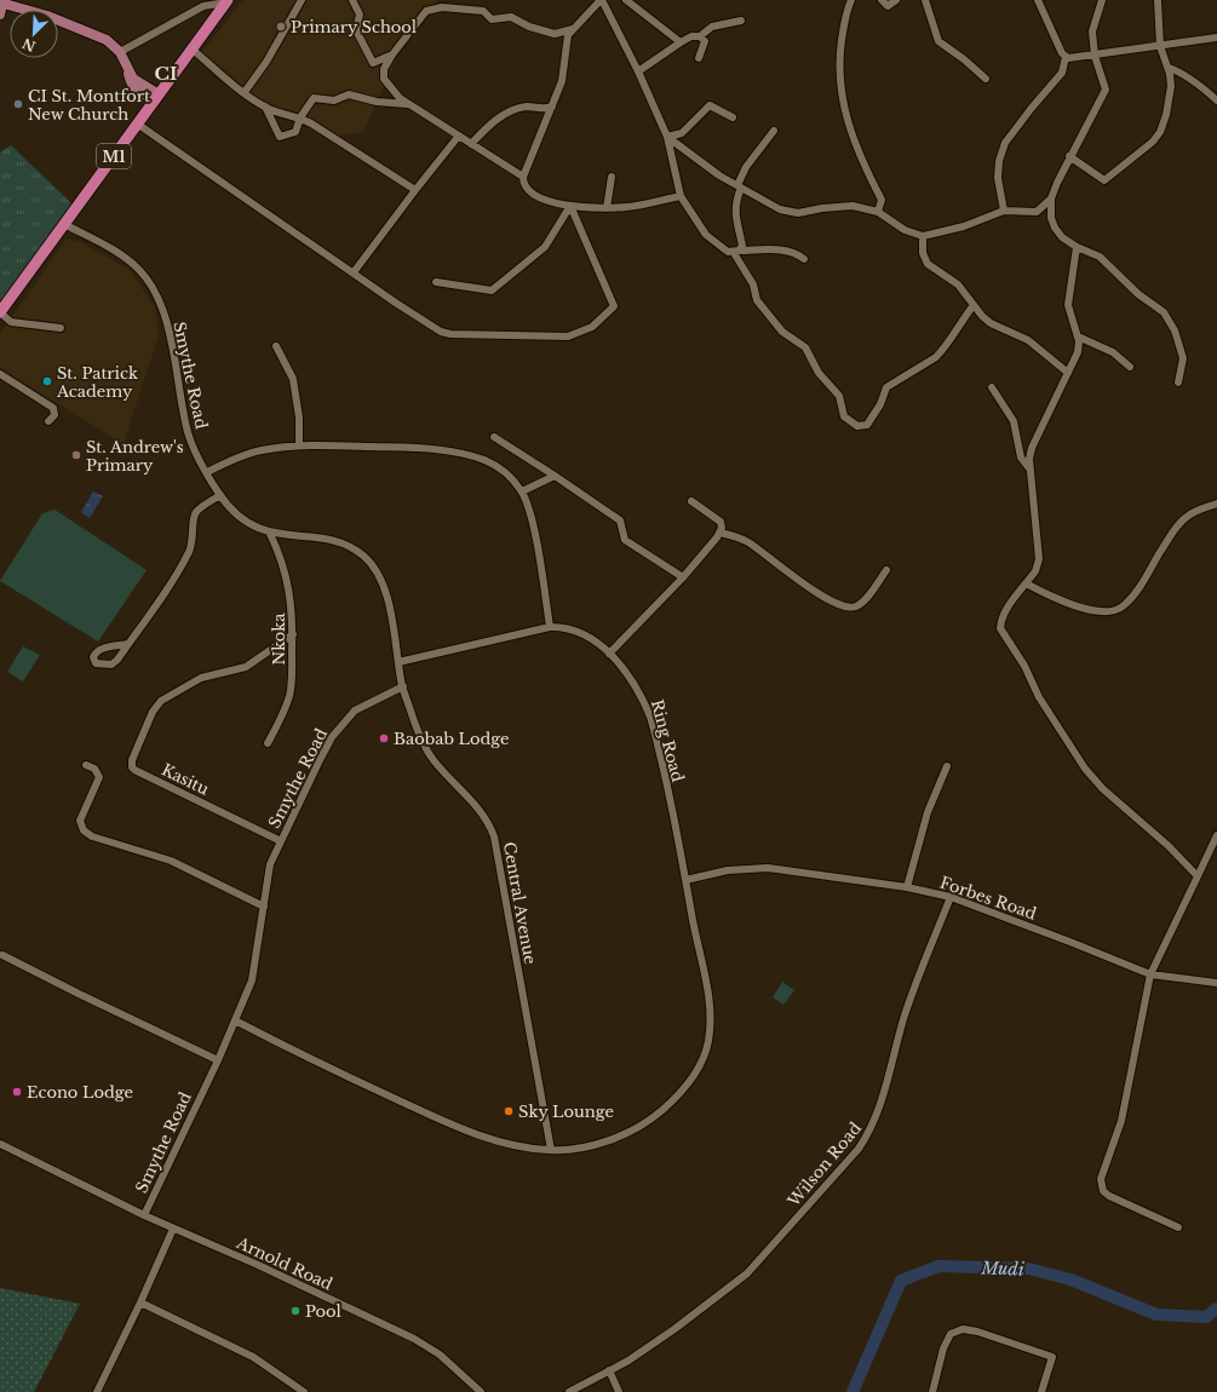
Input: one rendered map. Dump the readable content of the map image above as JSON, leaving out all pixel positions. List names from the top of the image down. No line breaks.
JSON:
{"streets":{"highway":["M1"],"street":["Smythe Road","Nkoka","Ring Road","Kasitu","Forbes Road","Central Avenue","Wilson Road","Arnold Road"]},"crossings":[["M1","Smythe Road"],["Smythe Road","Nkoka"],["Smythe Road","Ring Road"],["Smythe Road","Kasitu"],["Smythe Road","Central Avenue"],["Smythe Road","Arnold Road"],["Nkoka","Kasitu"],["Ring Road","Forbes Road"],["Ring Road","Central Avenue"],["Forbes Road","Wilson Road"]],"districts":["CI"],"water":["Mudi"],"places":["Primary School","CI St. Montfort New Church","St. Patrick Academy","St. Andrew's Primary","Baobab Lodge","Econo Lodge","Sky Lounge","Pool"],"north":"bottom left"}
